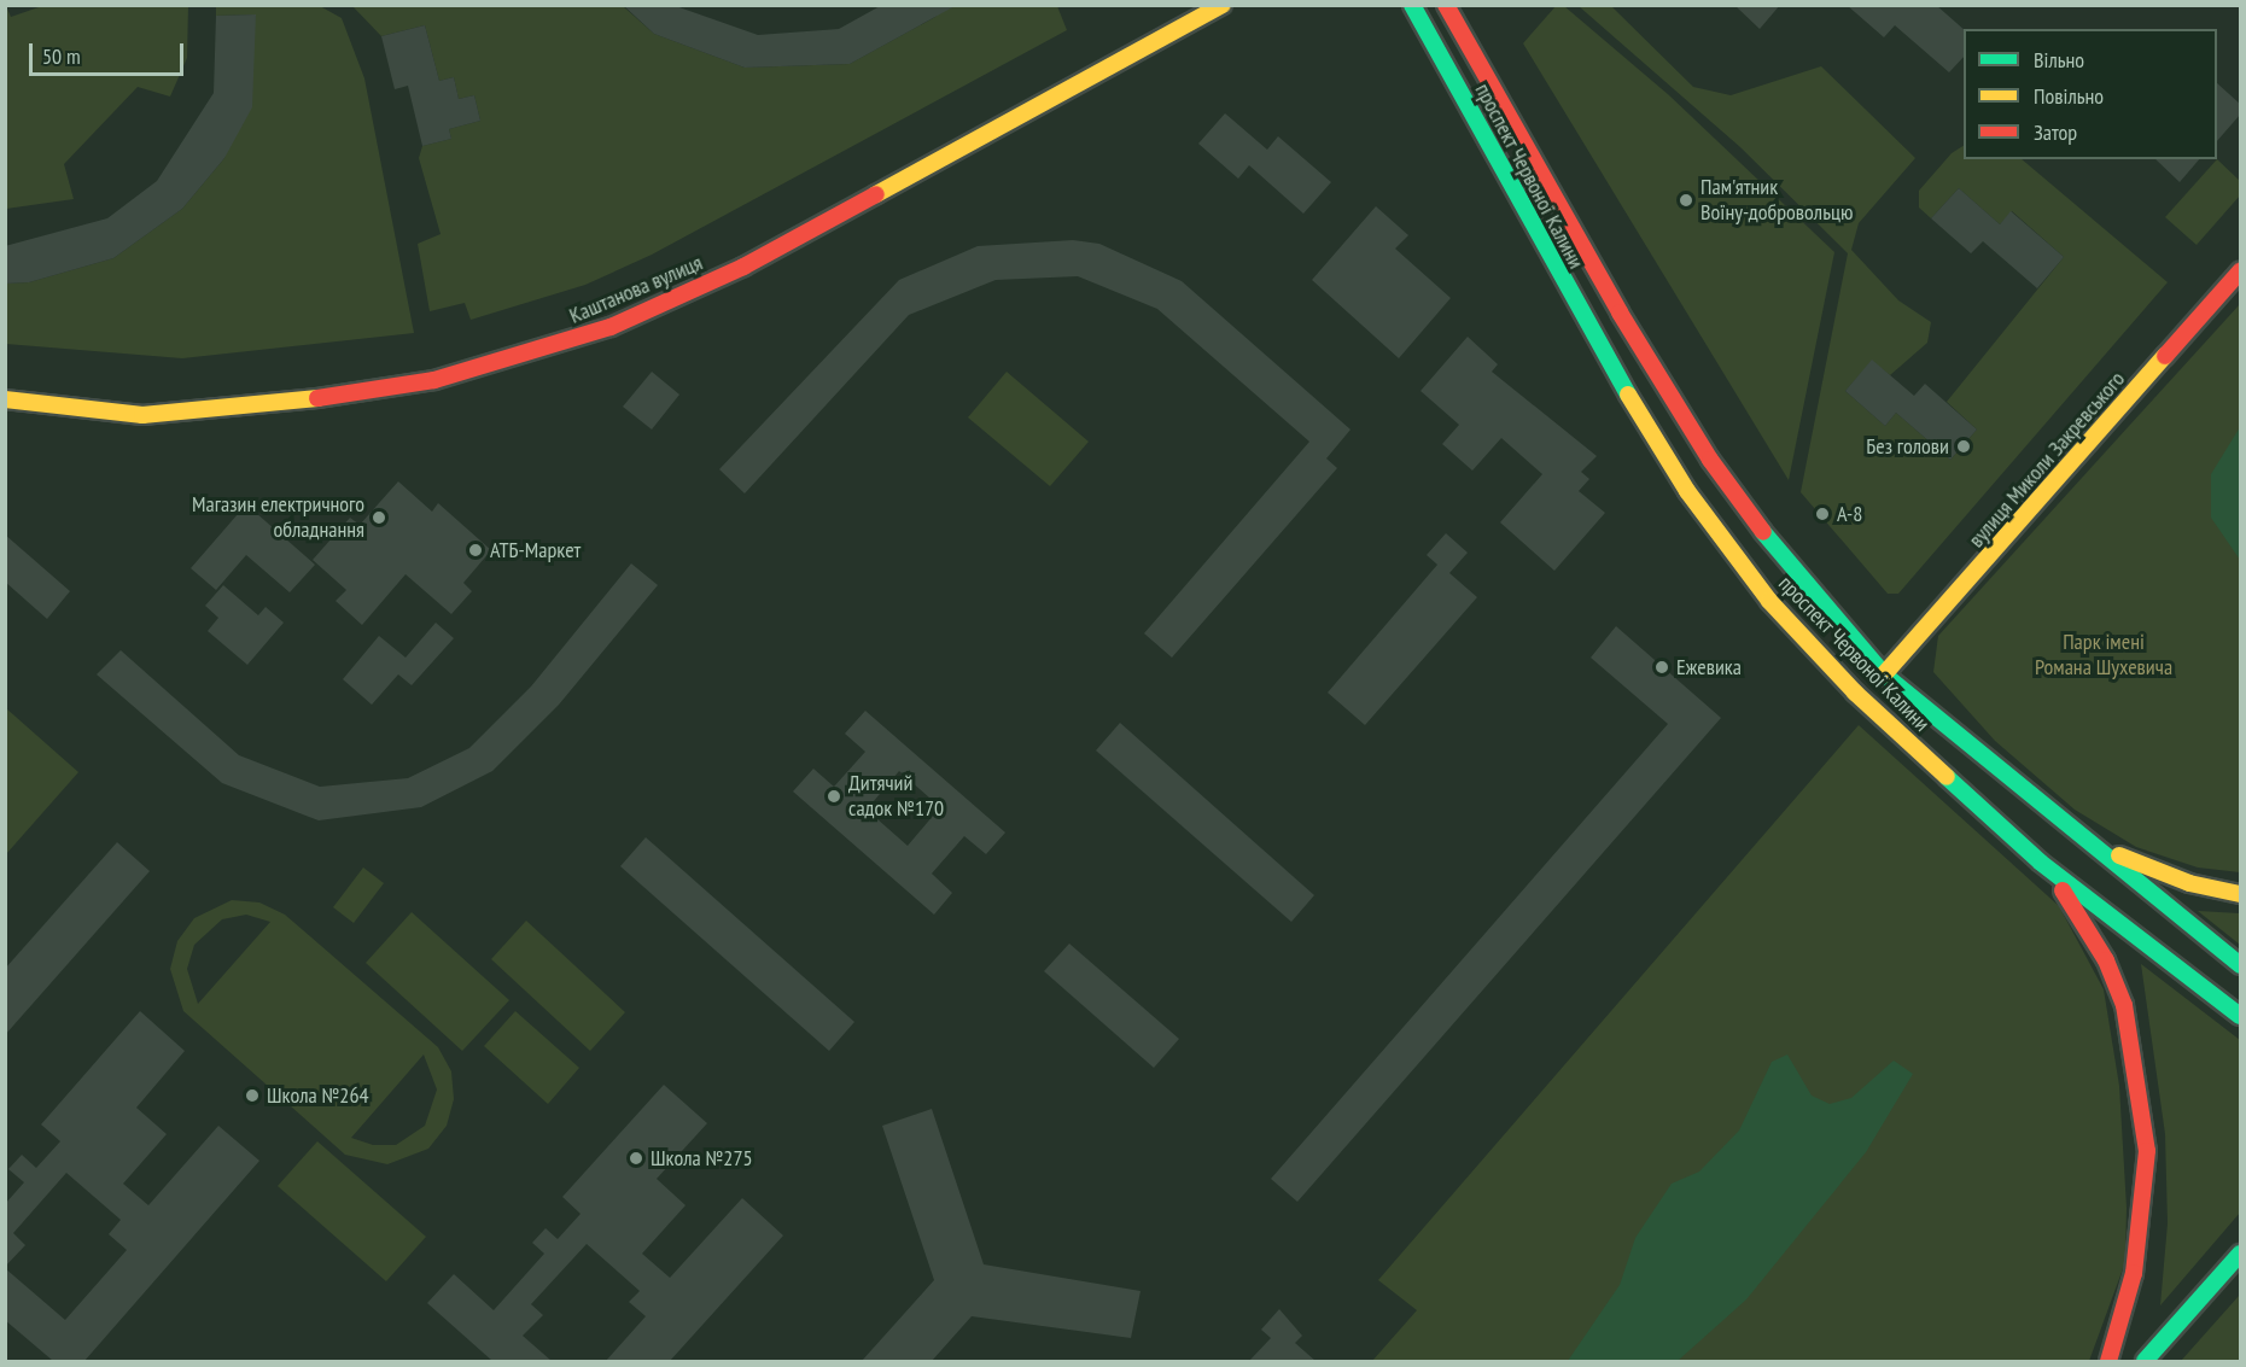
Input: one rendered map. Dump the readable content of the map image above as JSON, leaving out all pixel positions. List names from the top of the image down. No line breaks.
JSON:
{"streets":{"main road":["проспект Червоної Калини","Каштанова вулиця","вулиця Миколи Закревського"]},"crossings":[["проспект Червоної Калини","вулиця Миколи Закревського"]],"parks":["Парк імені Романа Шухевича"],"places":["Пам'ятник Воїну-добровольцю","Без голови","А-8","Магазин електричного обладнання","АТБ-Маркет","Ежевика","Дитячий садок №170","Школа №264","Школа №275"],"legend":["Вільно","Повільно","Затор"],"scale_bar":"50 m"}
